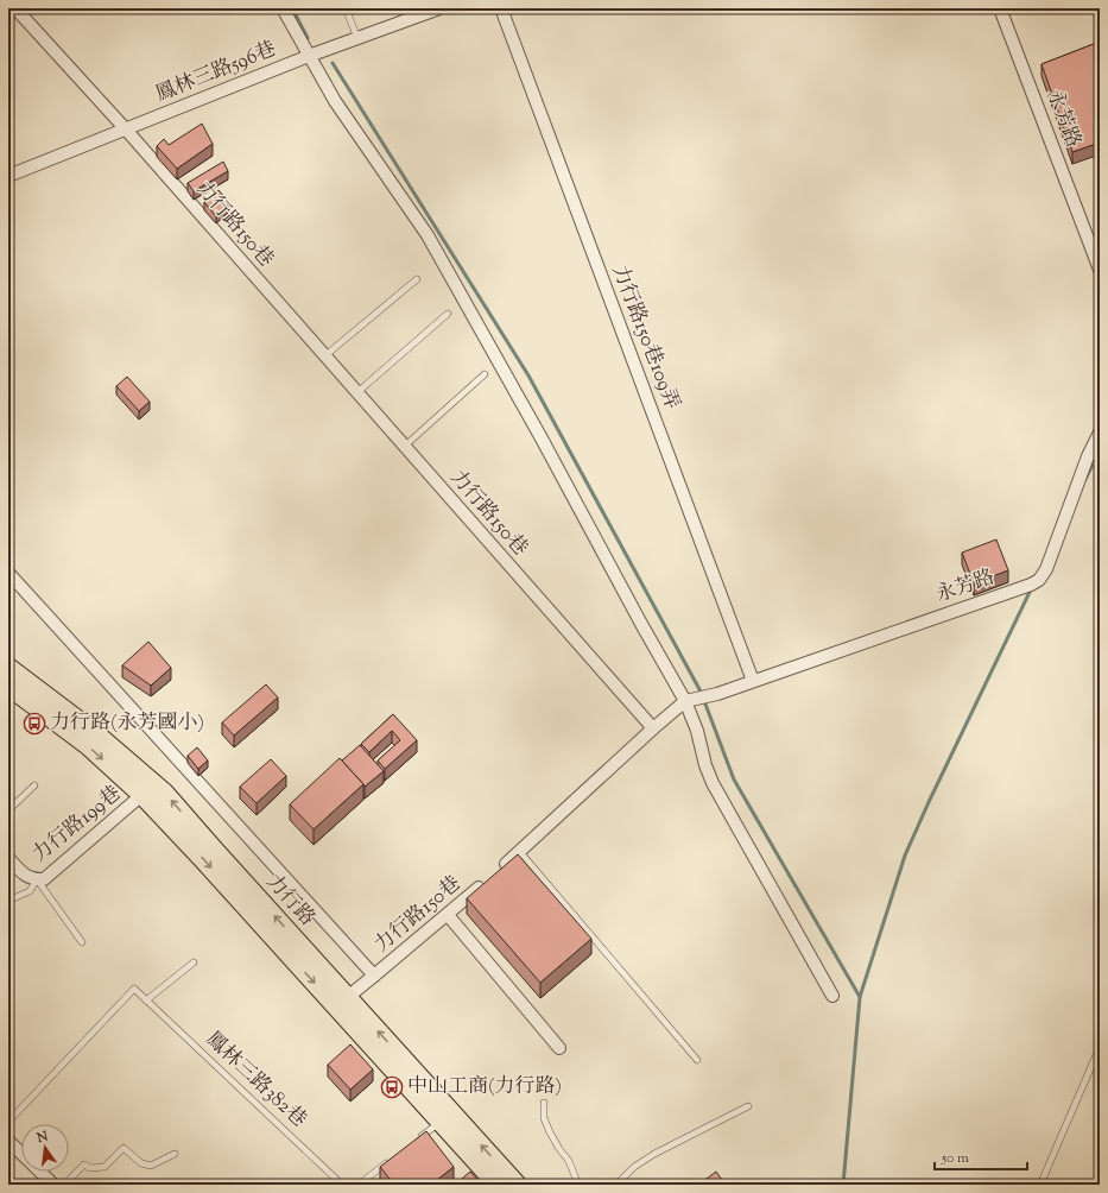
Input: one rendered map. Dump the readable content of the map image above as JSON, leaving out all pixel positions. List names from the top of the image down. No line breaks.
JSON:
{"streets":{"main road":["力行路"],"street":["鳳林三路596巷","永芳路","力行路150巷","力行路150巷109弄","力行路199巷"],"lane":["鳳林三路382巷"]},"crossings":[["鳳林三路596巷","力行路150巷"],["永芳路","力行路150巷109弄"],["力行路150巷","力行路"],["力行路199巷","力行路"]],"places":{"bus stop":["力行路(永芳國小)","中山工商(力行路)"]},"scale_bar":"50 m","north":"top"}
